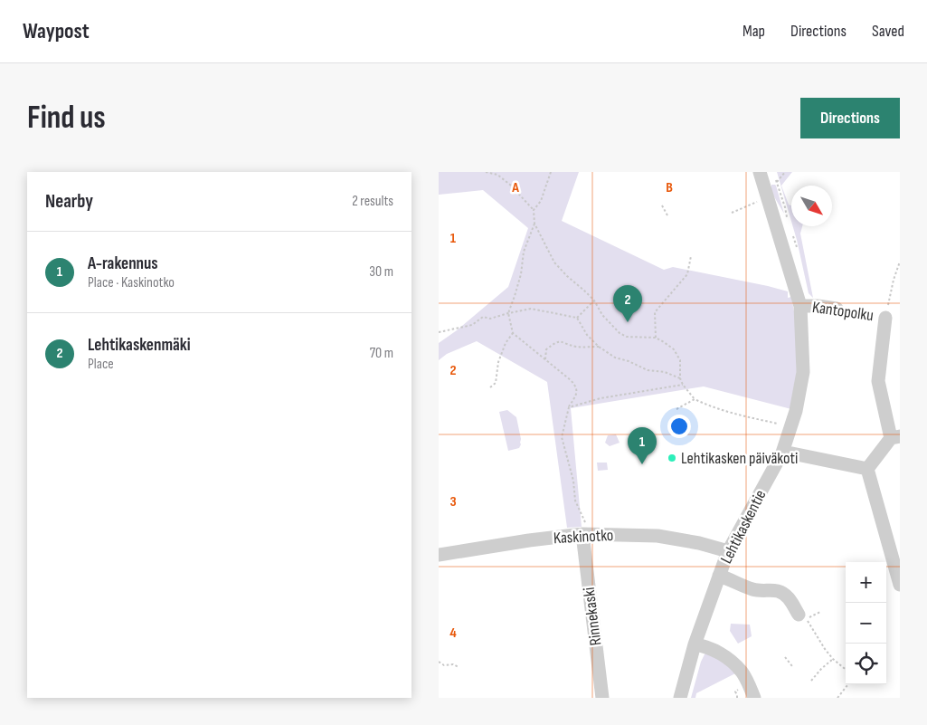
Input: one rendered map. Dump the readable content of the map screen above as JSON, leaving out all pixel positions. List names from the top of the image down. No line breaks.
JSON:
{"streets":{"street":["Kantopolku","Lehtikaskentie","Kaskinotko","Rinnekaski"]},"crossings":[["Kantopolku","Lehtikaskentie"],["Lehtikaskentie","Kaskinotko"],["Kaskinotko","Rinnekaski"]],"places":["Lehtikasken päiväkoti"],"north":"bottom right","page":{"header":"Waypost","nav":["Map","Directions","Saved"],"buttons":"Directions","title":"Find us","heading":["Nearby","2 results"],"list":[{"mark":"1","name":"A-rakennus","note":"Place · Kaskinotko","value":"30 m"},{"mark":"2","name":"Lehtikaskenmäki","note":"Place","value":"70 m"}],"pins":["2","1"],"map_buttons":["+","−"]},"grid":{"columns":["A","B"],"rows":["1","2","3","4"]}}
